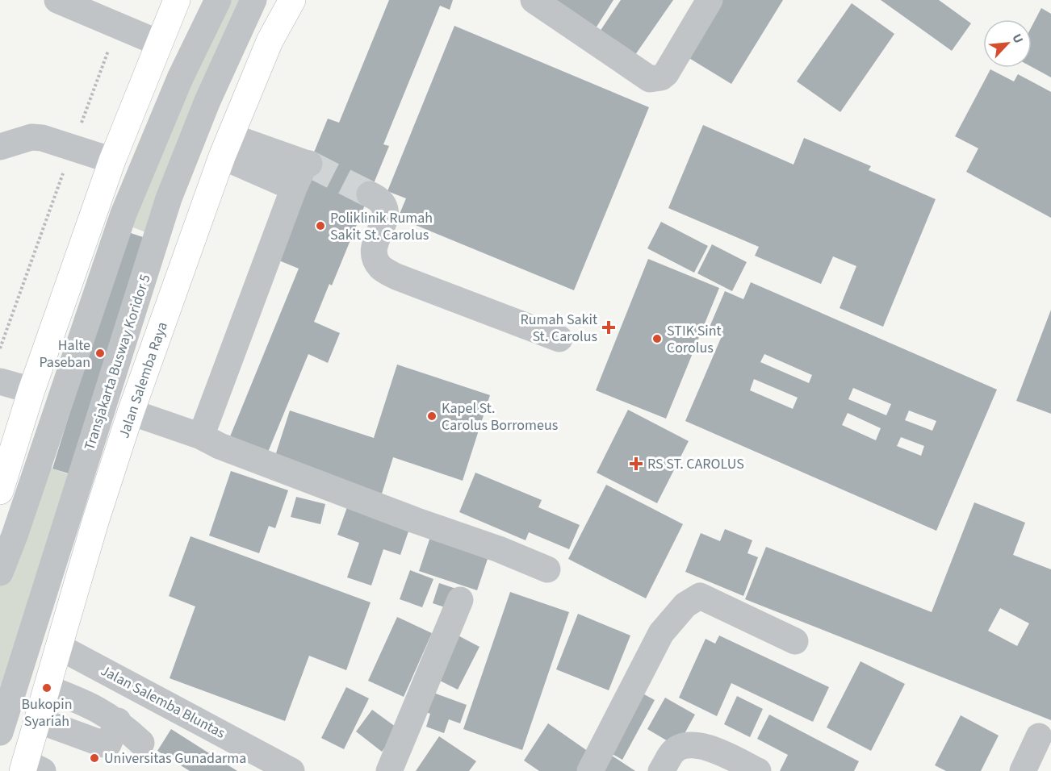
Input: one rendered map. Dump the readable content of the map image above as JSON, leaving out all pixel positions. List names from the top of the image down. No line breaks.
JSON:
{"streets":{"main road":["Jalan Salemba Raya"],"street":["Transjakarta Busway Koridor 5","Jalan Salemba Bluntas"]},"crossings":[["Jalan Salemba Raya","Jalan Salemba Bluntas"]],"places":{"other":["Poliklinik Rumah Sakit St. Carolus","STIK Sint Corolus","Halte Paseban","Kapel St. Carolus Borromeus","Bukopin Syariah","Universitas Gunadarma"],"health":["Rumah Sakit St. Carolus","RS ST. CAROLUS"]},"north":"top right"}
